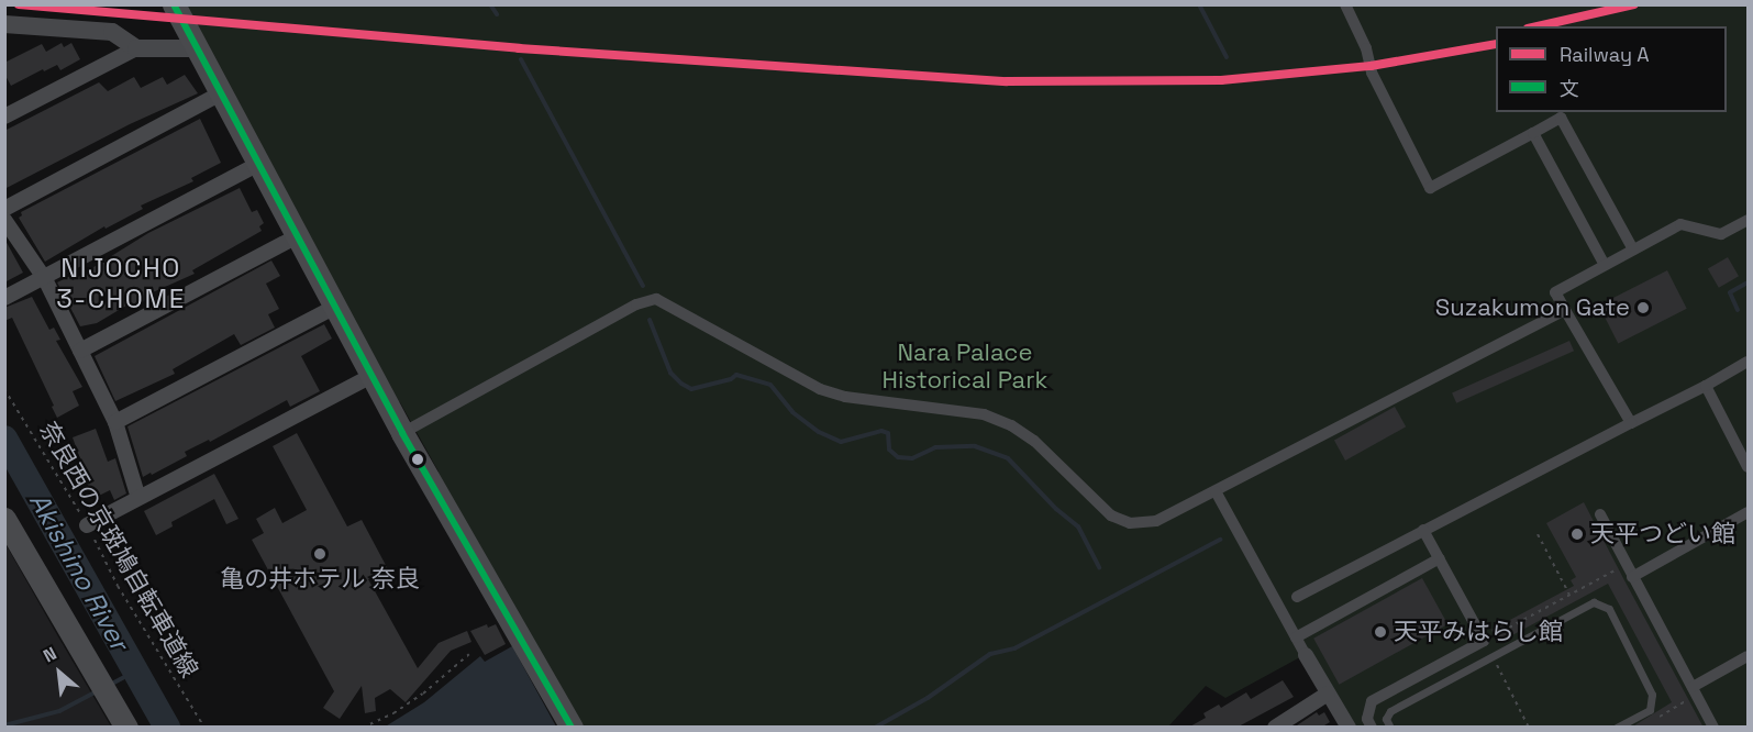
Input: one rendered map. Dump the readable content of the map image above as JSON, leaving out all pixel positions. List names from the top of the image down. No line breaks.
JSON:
{"streets":{"path":["奈良西の京斑鳩自転車道線"]},"districts":["NIJOCHO 3-CHOME"],"water":["Akishino River"],"parks":["Nara Palace Historical Park"],"places":["Suzakumon Gate","天平つどい館","亀の井ホテル 奈良","天平みはらし館"],"lines":["rail line A","transit line 文"],"legend":["Railway A","文"],"north":"top left"}
